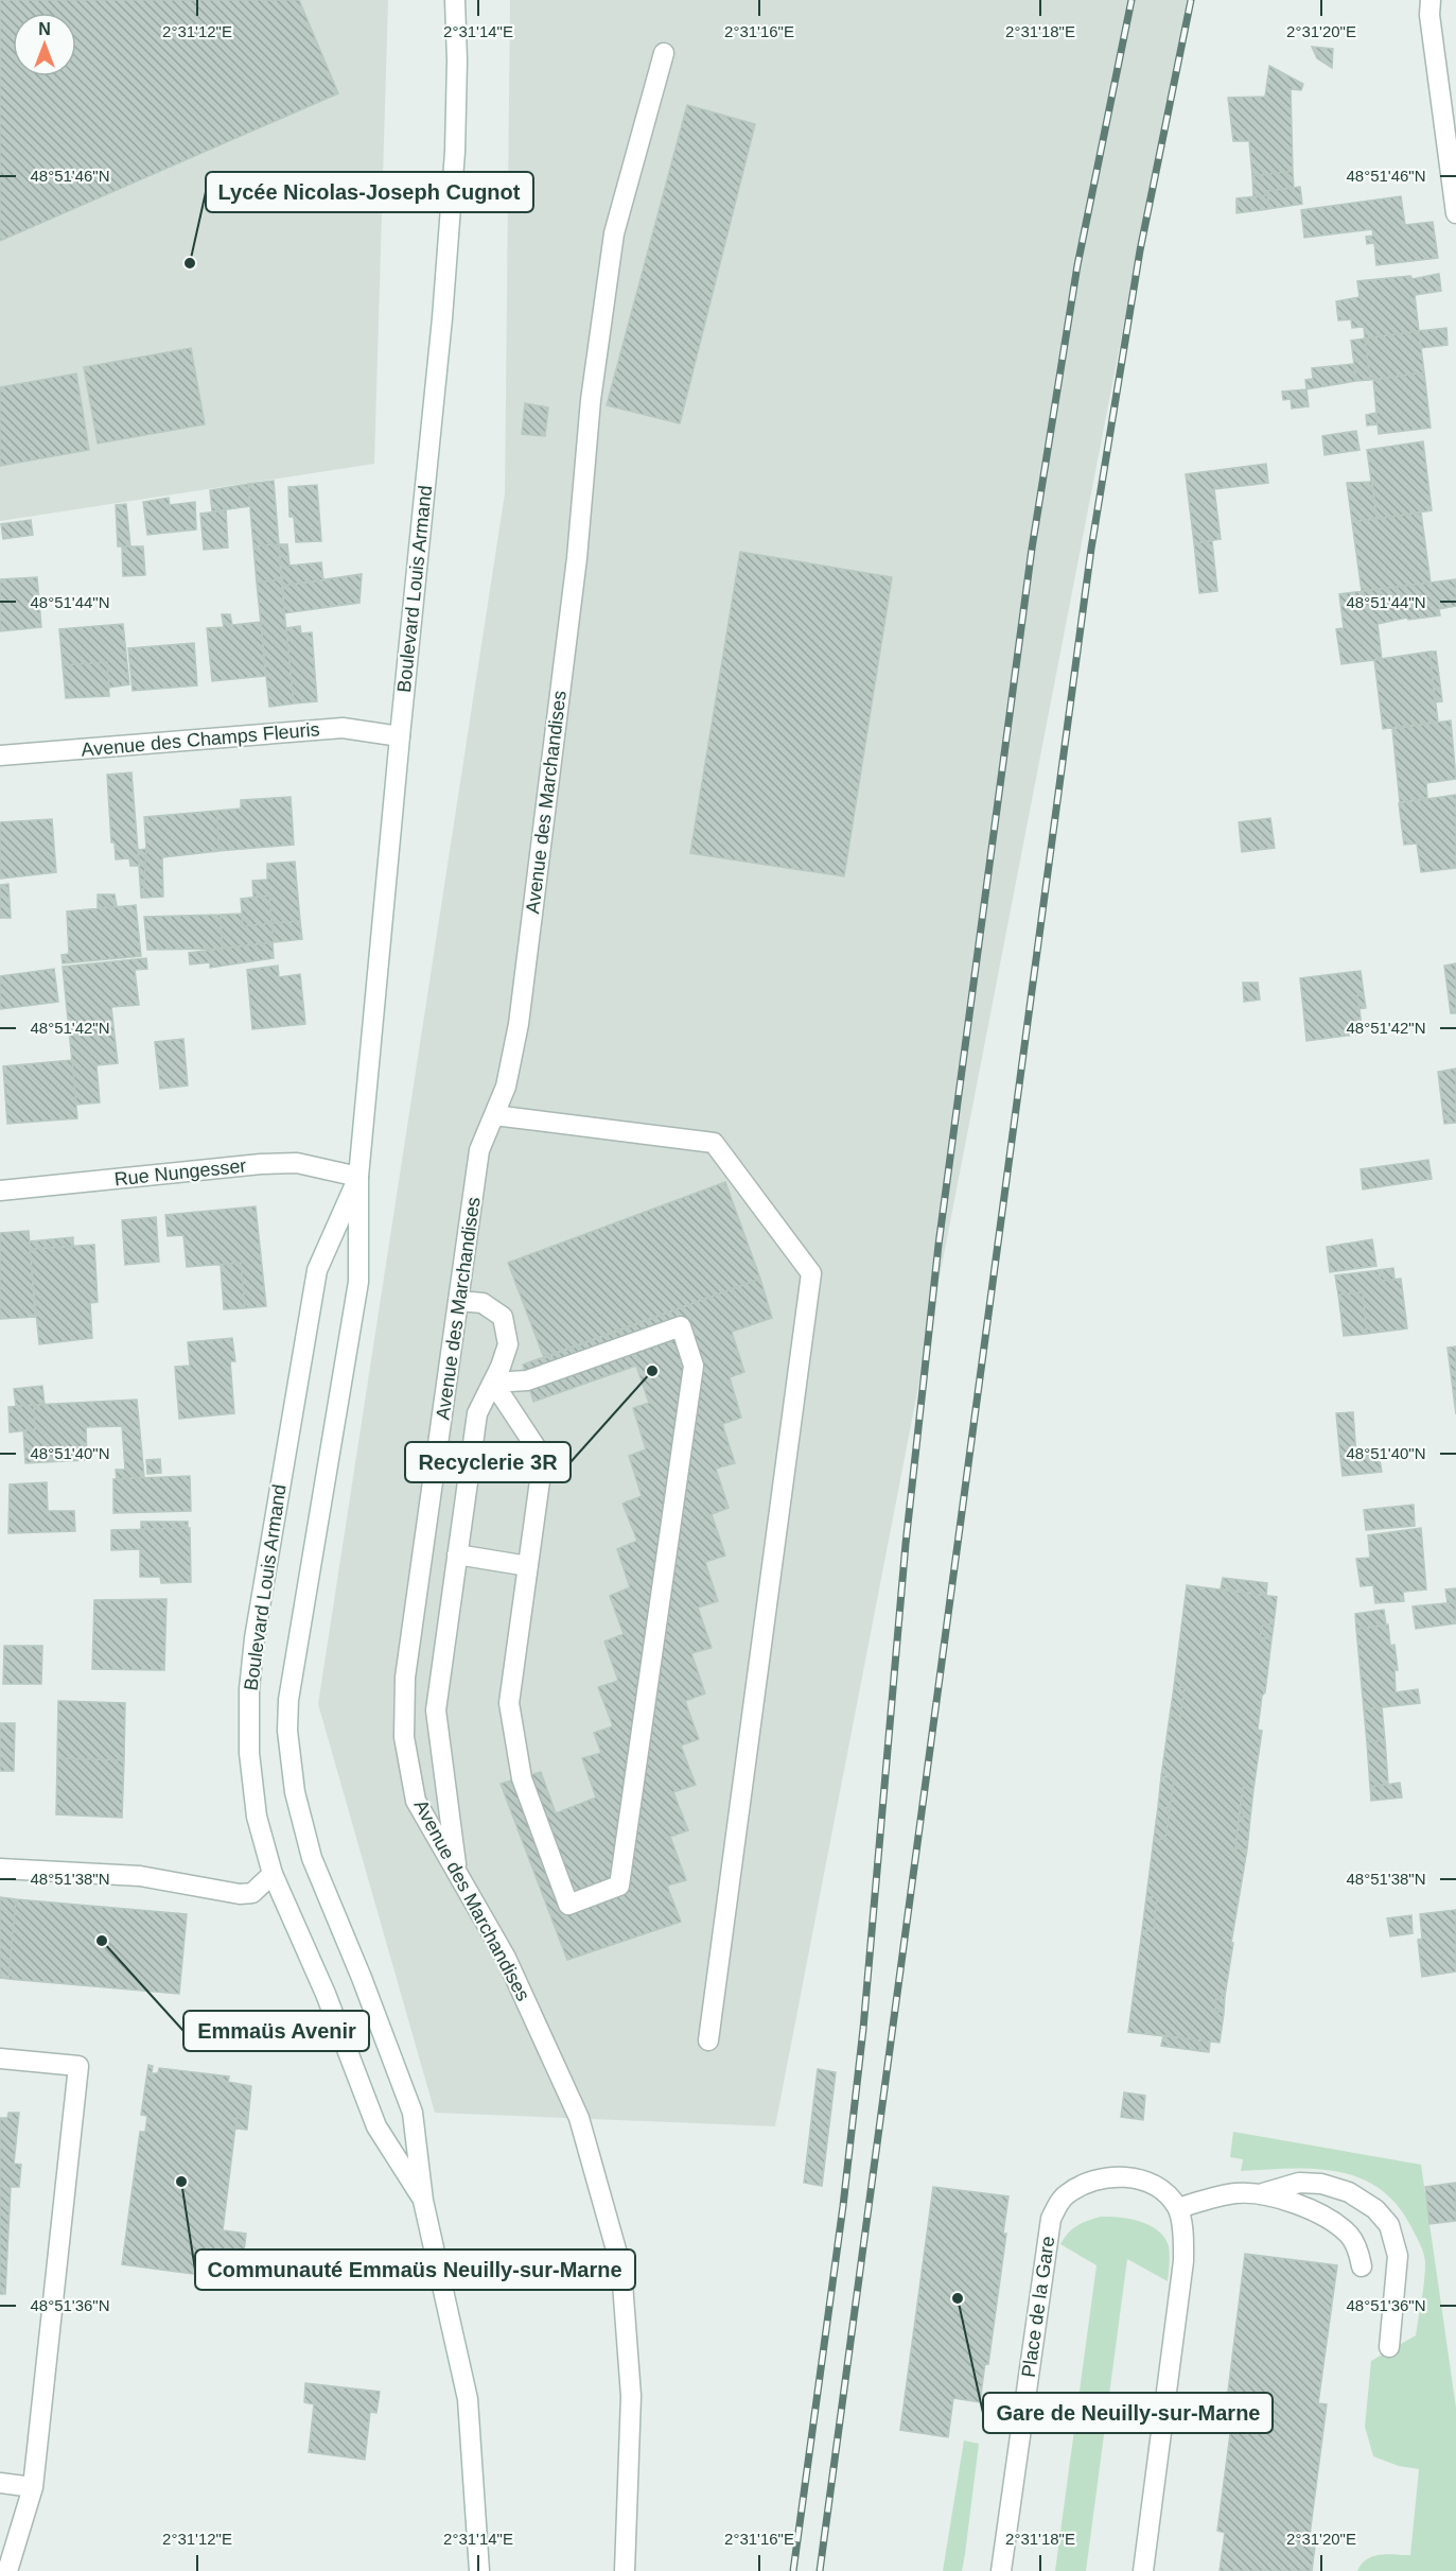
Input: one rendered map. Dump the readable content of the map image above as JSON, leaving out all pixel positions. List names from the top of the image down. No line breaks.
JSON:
{"streets":{"main road":["Boulevard Louis Armand","Avenue des Champs Fleuris","Avenue des Marchandises","Rue Nungesser","Place de la Gare"]},"crossings":[["Boulevard Louis Armand","Avenue des Champs Fleuris"],["Boulevard Louis Armand","Rue Nungesser"]],"places":["Lycée Nicolas-Joseph Cugnot","Recyclerie 3R","Emmaüs Avenir","Communauté Emmaüs Neuilly-sur-Marne","Gare de Neuilly-sur-Marne"],"north":"top","coordinates":["2°31'12\"E","2°31'14\"E","2°31'16\"E","2°31'18\"E","2°31'20\"E","48°51'46\"N","48°51'44\"N","48°51'42\"N","48°51'40\"N","48°51'38\"N","48°51'36\"N"]}
